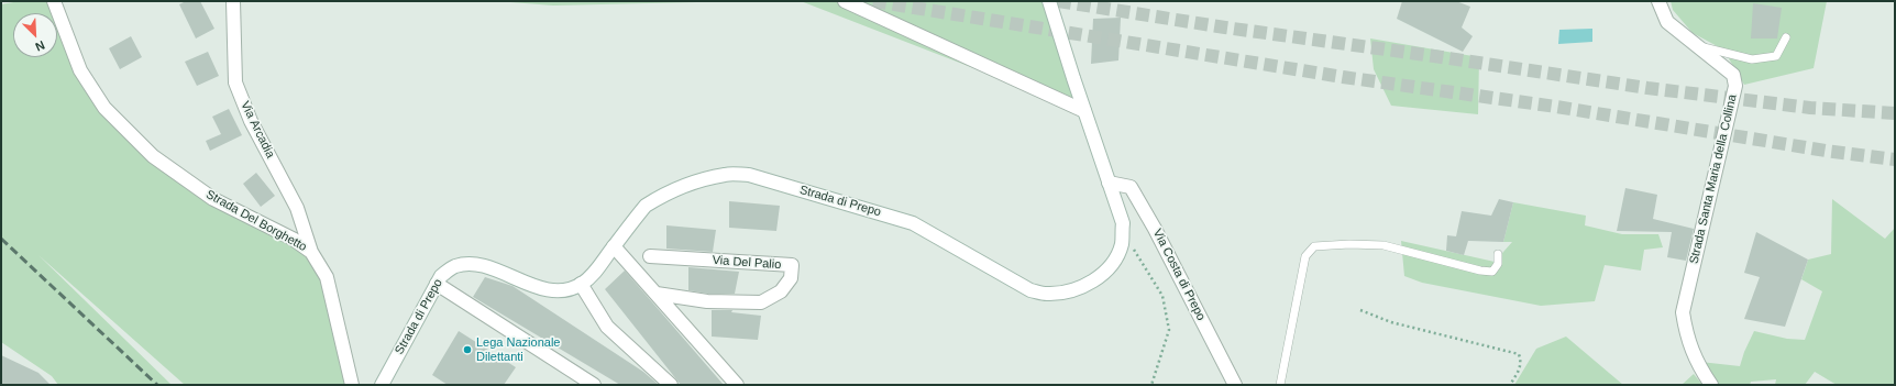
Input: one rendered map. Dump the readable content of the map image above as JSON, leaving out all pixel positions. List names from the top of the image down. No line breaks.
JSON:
{"streets":{"street":["Via Arcadia","Strada Santa Maria della Collina","Strada di Prepo","Strada Del Borghetto","Via Del Palio","Via Costa di Prepo"]},"crossings":[["Via Arcadia","Strada Del Borghetto"],["Strada di Prepo","Via Costa di Prepo"]],"places":["Lega Nazionale Dilettanti"],"north":"bottom right"}
